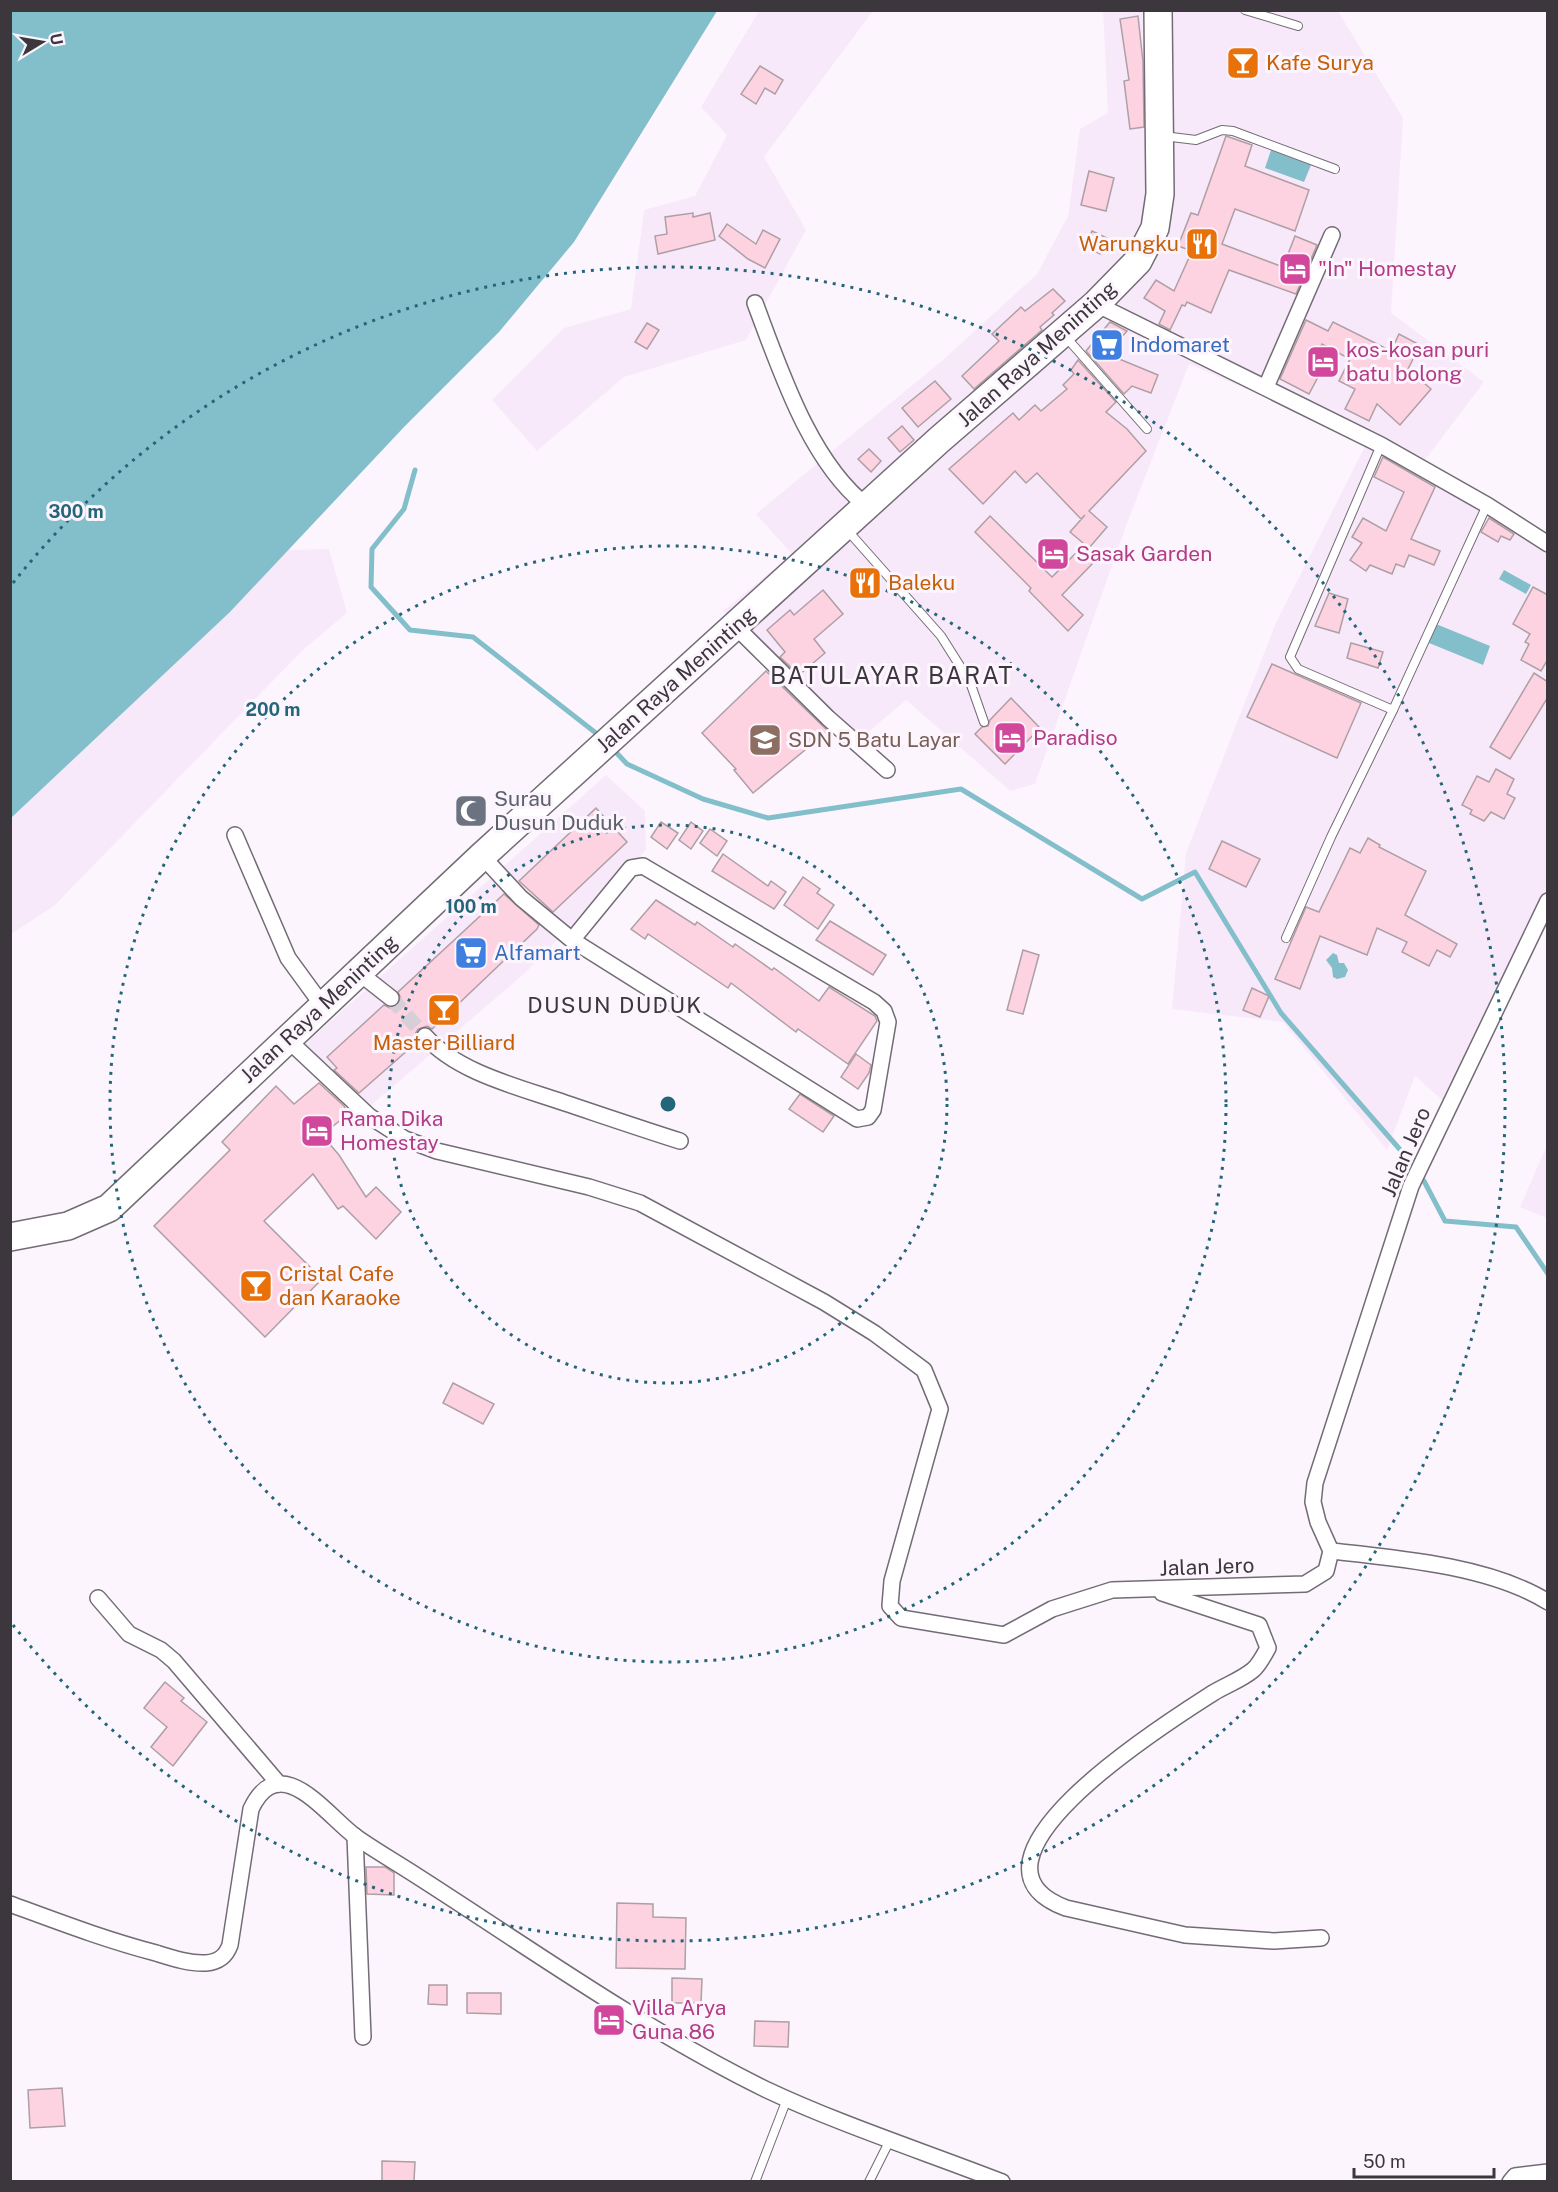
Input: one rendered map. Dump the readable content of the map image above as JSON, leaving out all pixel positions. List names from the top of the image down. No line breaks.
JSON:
{"streets":{"highway":["Jalan Raya Meninting"],"street":["Jalan Jero"]},"districts":["BATULAYAR BARAT","DUSUN DUDUK"],"places":{"bar":["Kafe Surya","Master Billiard","Cristal Cafe dan Karaoke"],"restaurant":["Warungku","Baleku"],"hotel":["\"In\" Homestay","kos-kosan puri batu bolong","Sasak Garden","Paradiso","Rama Dika Homestay","Villa Arya Guna 86"],"supermarket":["Indomaret","Alfamart"],"school or university":["SDN 5 Batu Layar"],"mosque":["Surau Dusun Duduk"]},"scale_bar":"50 m","north":"right","rings":["300 m","200 m","100 m"]}
